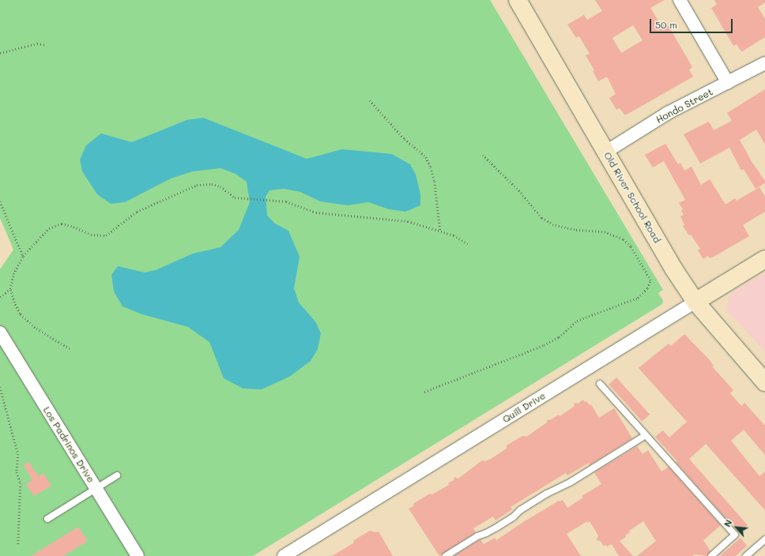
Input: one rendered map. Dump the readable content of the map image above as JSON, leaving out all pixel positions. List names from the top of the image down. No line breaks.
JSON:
{"streets":{"main road":["Old River School Road","Quill Drive"],"street":["Hondo Street","Los Padrinos Drive"]},"crossings":[["Hondo Street","Old River School Road"],["Old River School Road","Quill Drive"]],"scale_bar":"50 m","north":"top left"}
